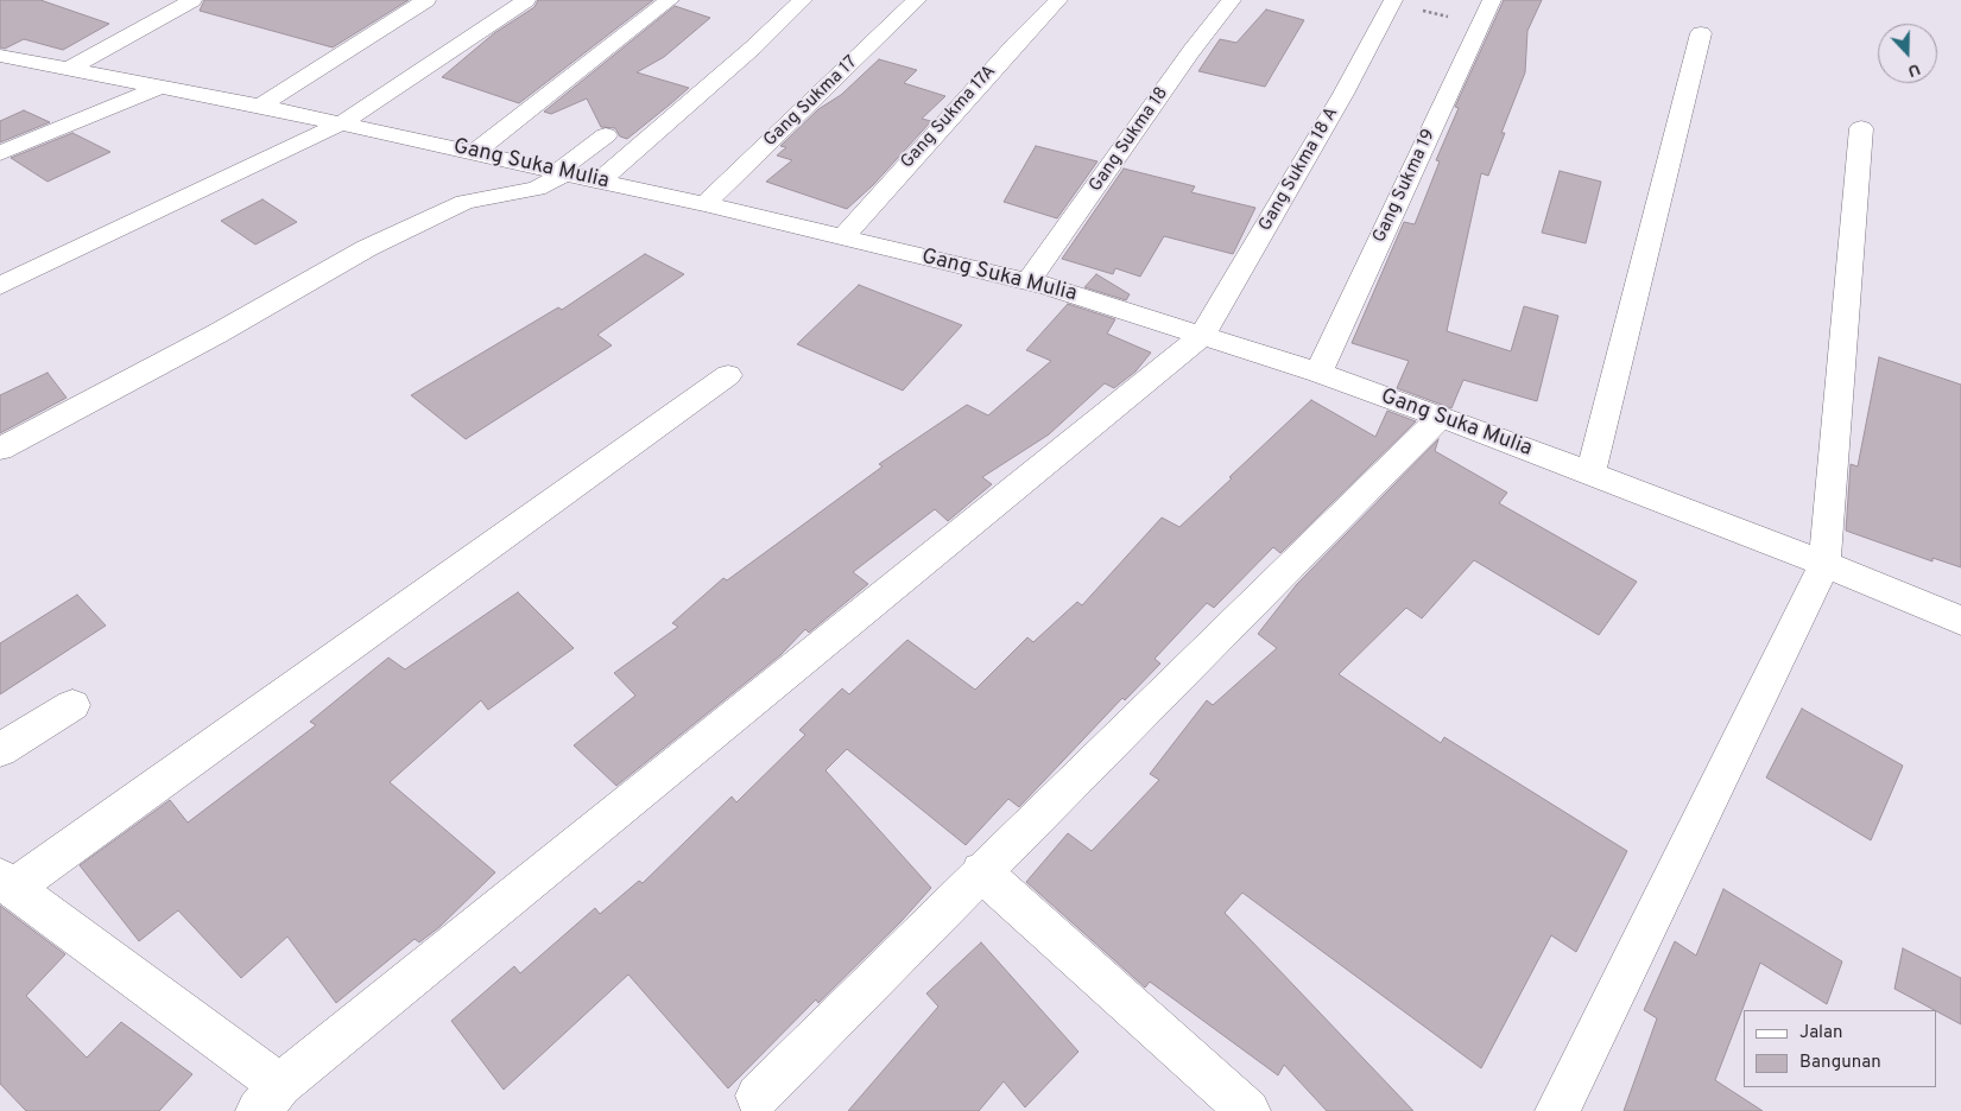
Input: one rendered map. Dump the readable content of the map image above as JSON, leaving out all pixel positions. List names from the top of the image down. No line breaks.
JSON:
{"streets":{"street":["Gang Sukma 17","Gang Sukma 17A","Gang Sukma 18","Gang Suka Mulia","Gang Sukma 18 A","Gang Sukma 19"]},"crossings":[["Gang Sukma 17","Gang Suka Mulia"],["Gang Sukma 17A","Gang Suka Mulia"],["Gang Sukma 18","Gang Suka Mulia"],["Gang Suka Mulia","Gang Sukma 18 A"],["Gang Suka Mulia","Gang Sukma 19"]],"legend":["Jalan","Bangunan"],"north":"bottom"}
